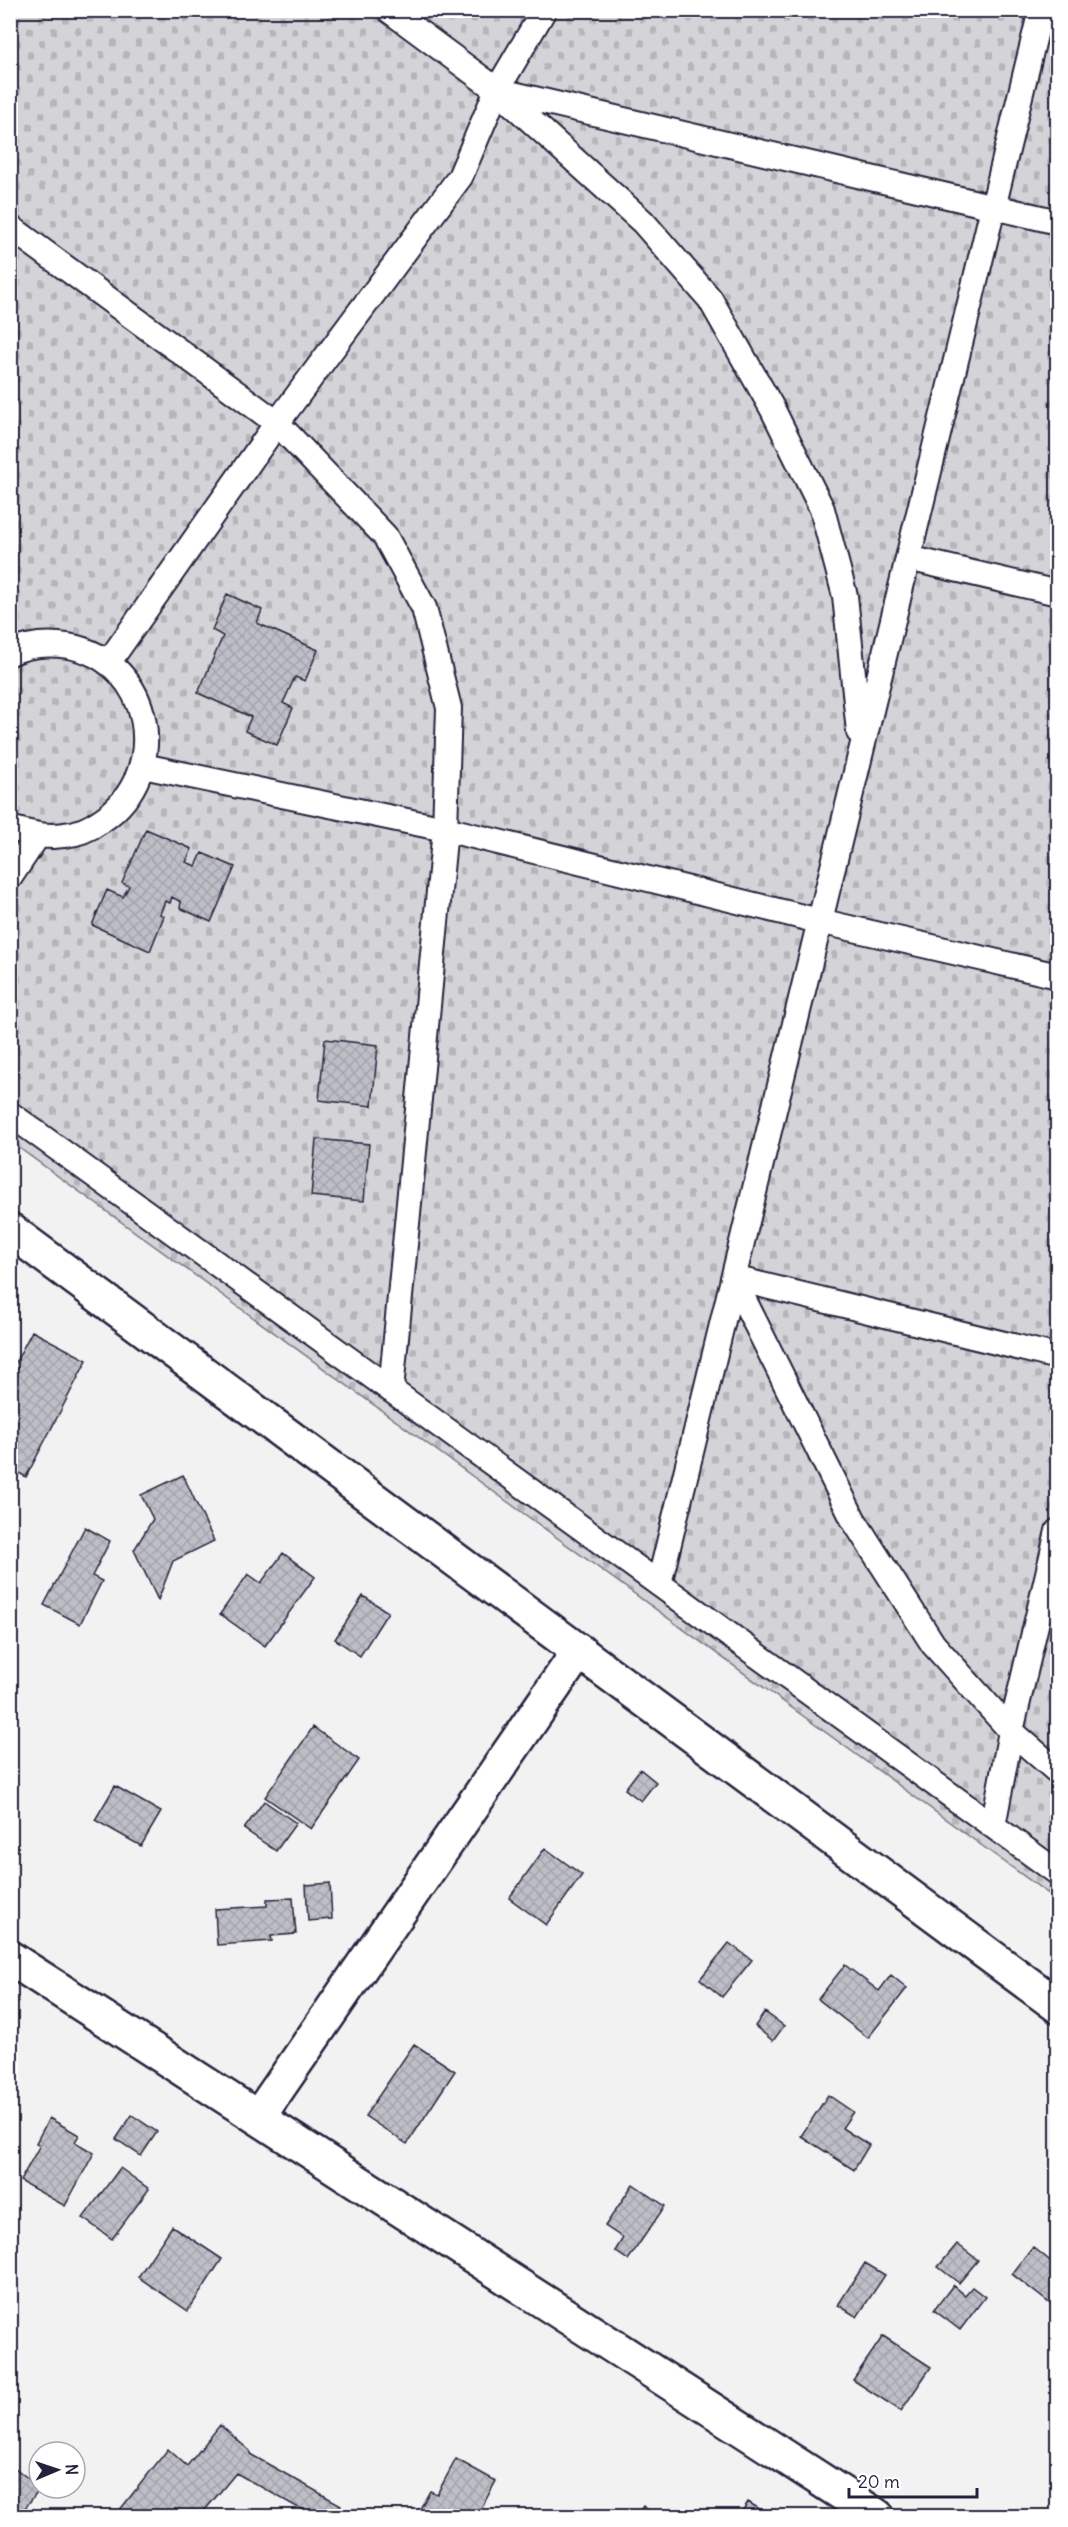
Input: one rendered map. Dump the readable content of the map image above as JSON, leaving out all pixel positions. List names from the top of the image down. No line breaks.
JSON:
{"scale_bar":"20 m","north":"right"}
